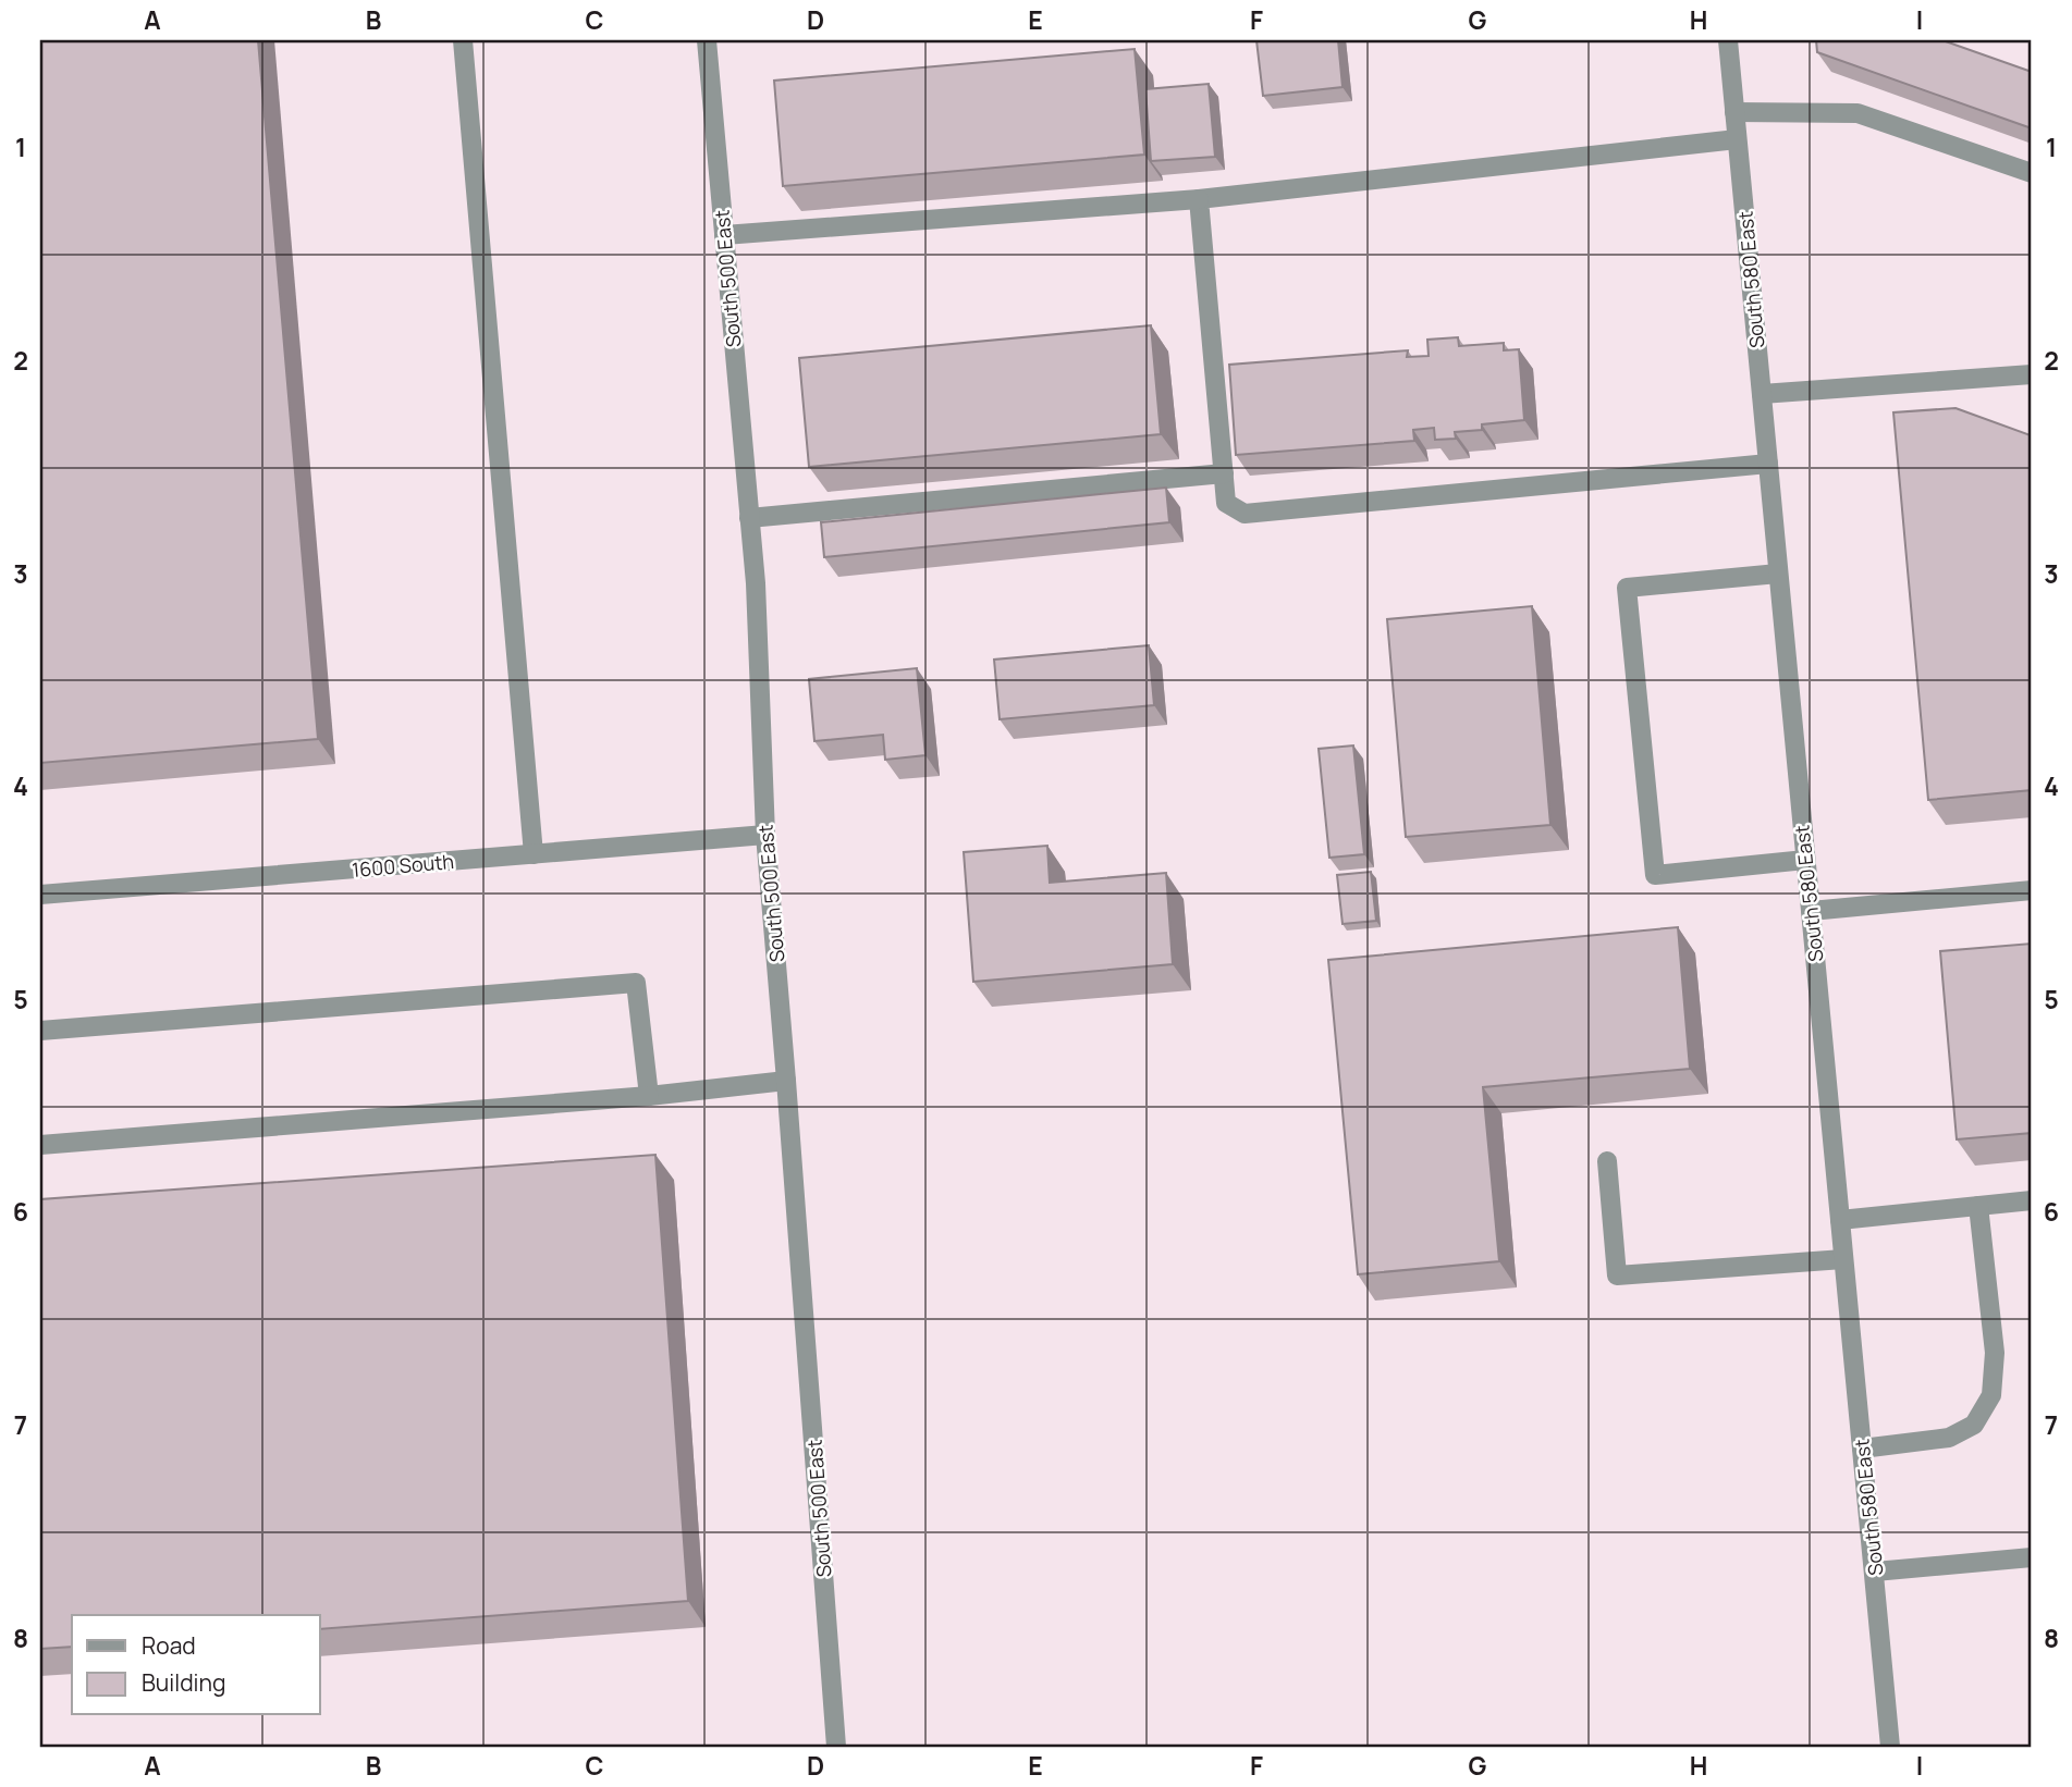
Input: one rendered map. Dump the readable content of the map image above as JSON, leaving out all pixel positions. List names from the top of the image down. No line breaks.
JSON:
{"streets":{"street":["South 500 East","South 580 East","1600 South"]},"crossings":[["South 500 East","1600 South"]],"legend":["Road","Building"],"grid":{"columns":["A","B","C","D","E","F","G","H","I"],"rows":["1","2","3","4","5","6","7","8"]}}
